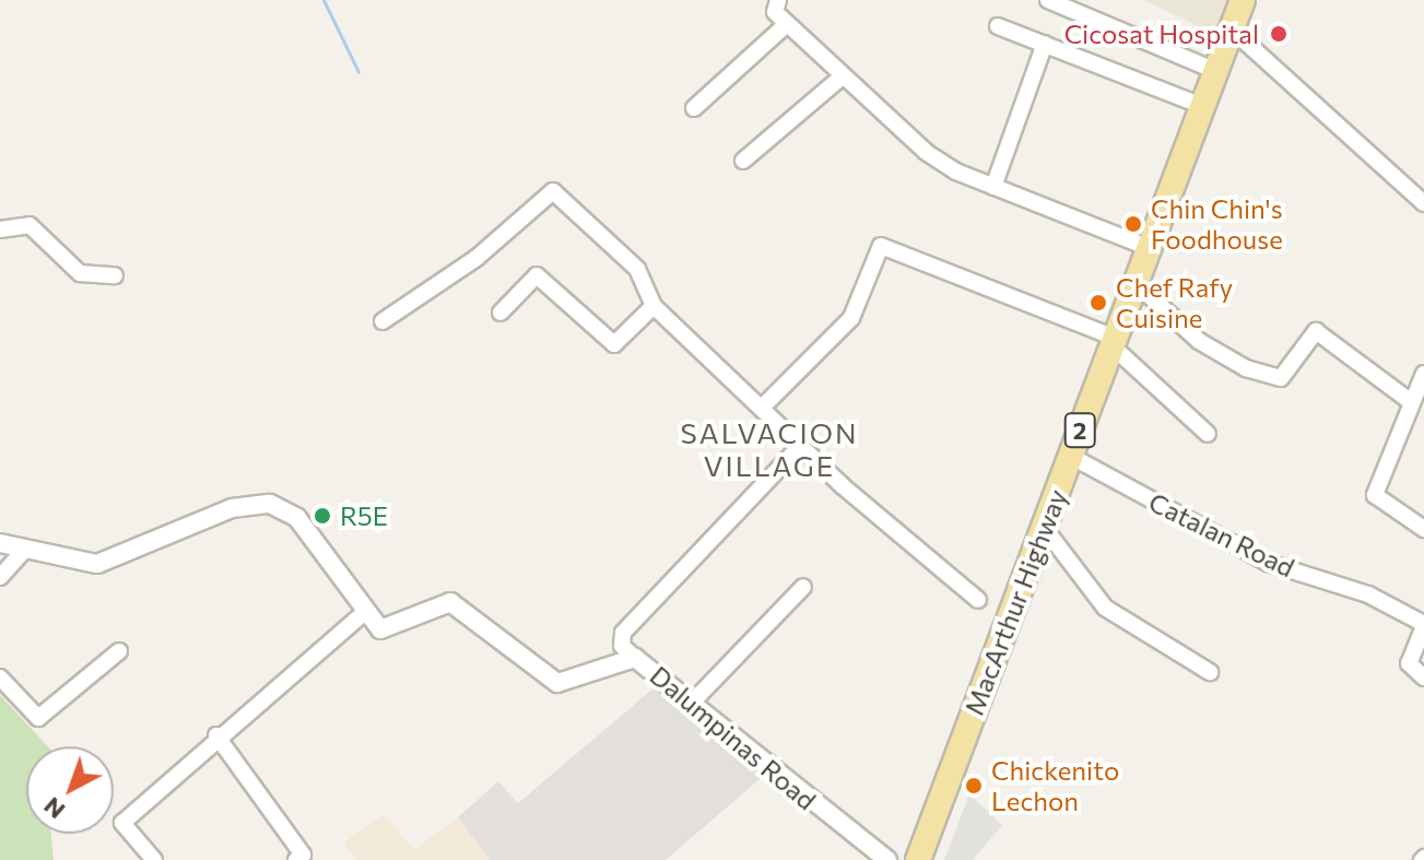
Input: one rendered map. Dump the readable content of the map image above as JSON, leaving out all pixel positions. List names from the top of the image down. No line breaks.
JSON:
{"streets":{"main road":["2","MacArthur Highway"],"street":["Catalan Road","Dalumpinas Road"]},"crossings":[["Catalan Road","MacArthur Highway"]],"districts":["SALVACION VILLAGE"],"places":["Cicosat Hospital","Chin Chin's Foodhouse","Chef Rafy Cuisine","R5E","Chickenito Lechon"],"north":"bottom left"}
